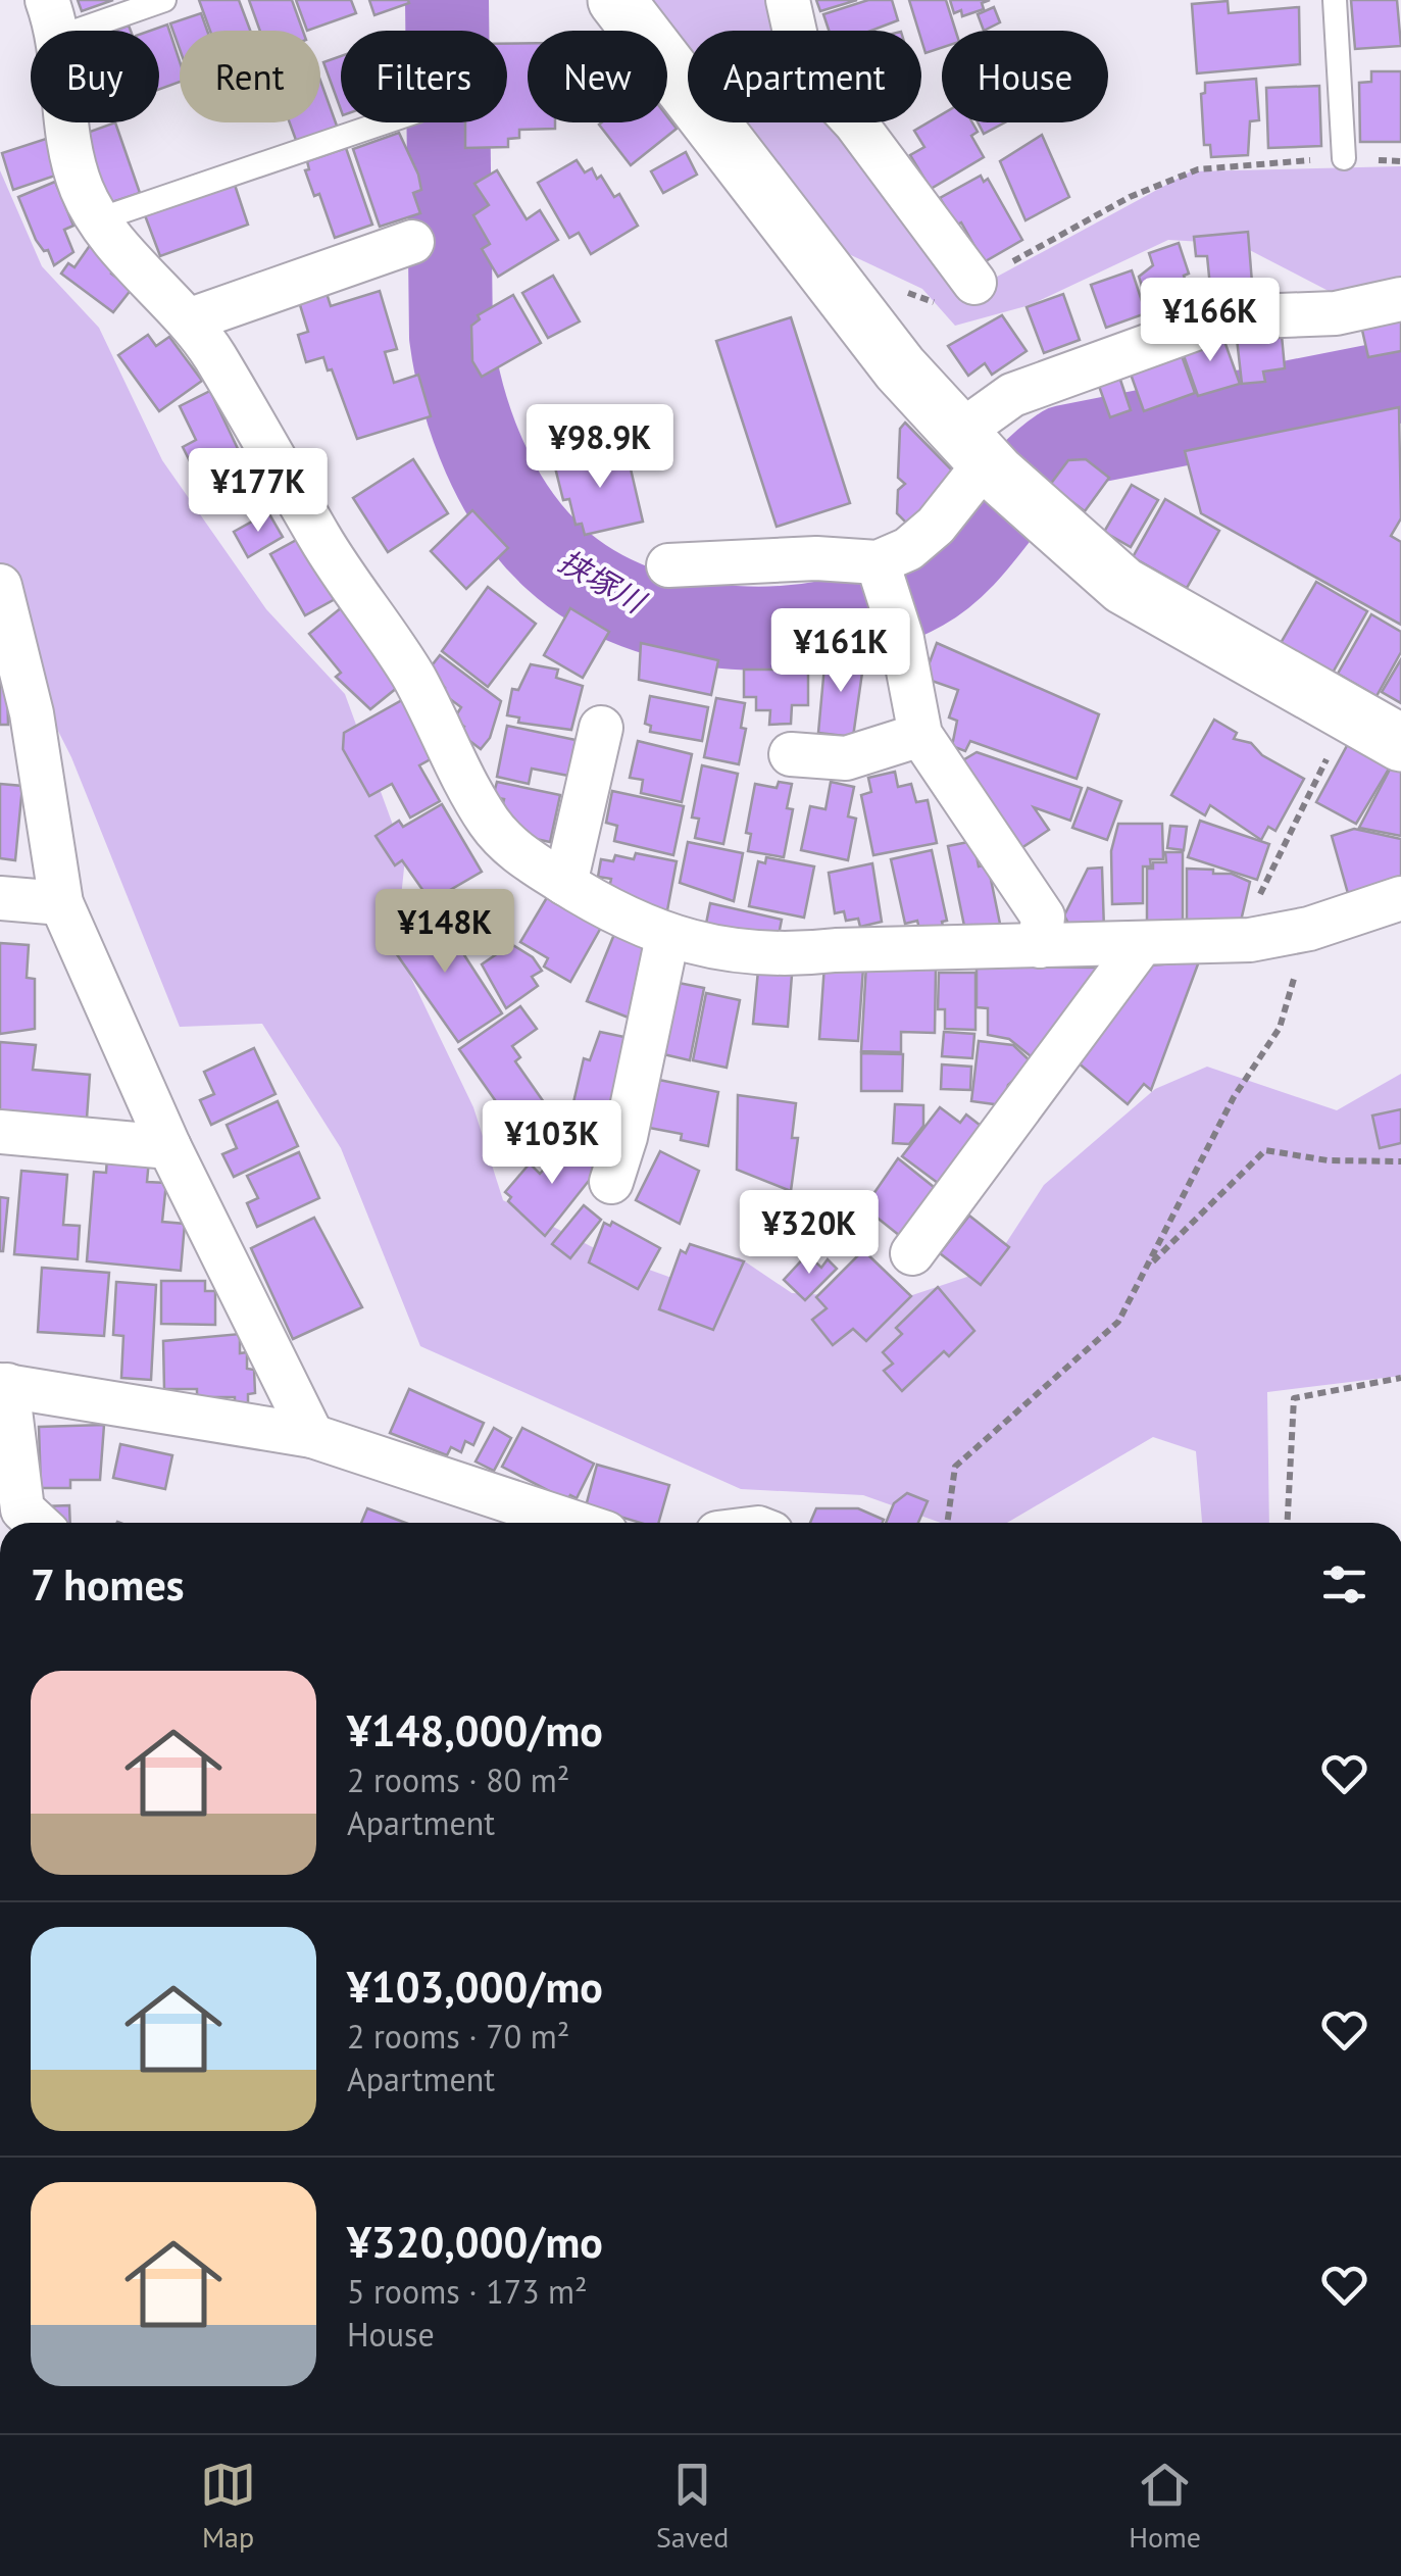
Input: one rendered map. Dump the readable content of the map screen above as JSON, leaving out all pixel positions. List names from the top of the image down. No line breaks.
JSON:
{"water":["挟塚川"],"page":{"chip":["Buy","Rent","Filters","New","Apartment","House"],"price":["¥166K","¥98.9K","¥177K","¥161K","¥148K","¥103K","¥320K"],"heading":"7 homes","list":[{"name":"¥148,000/mo","note":"2 rooms · 80 m² · Apartment"},{"name":"¥103,000/mo","note":"2 rooms · 70 m² · Apartment"},{"name":"¥320,000/mo","note":"5 rooms · 173 m² · House"}],"tabs":["Map","Saved","Home"]}}
